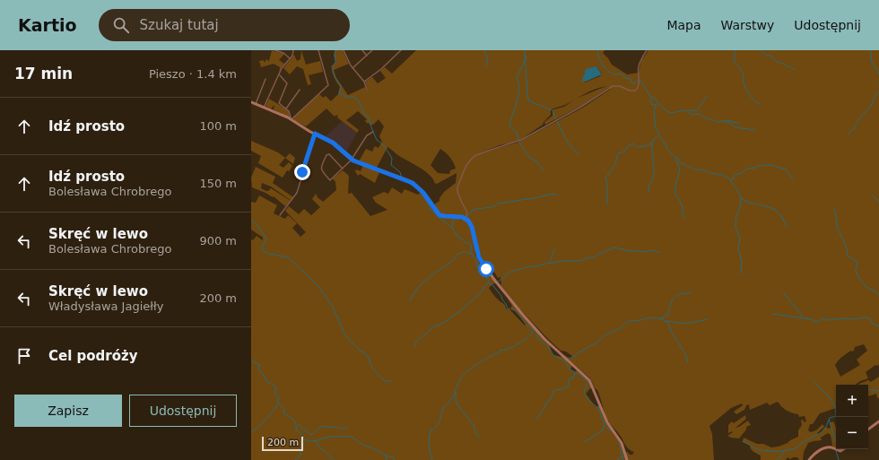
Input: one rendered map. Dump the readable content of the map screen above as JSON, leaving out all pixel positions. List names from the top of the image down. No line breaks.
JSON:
{"scale_bar":"200 m","page":{"header":"Kartio","search":"Szukaj tutaj","nav":["Mapa","Warstwy","Udostępnij"],"heading":["17 min","Pieszo · 1.4 km"],"list":[["Idź prosto","100 m"],["Idź prosto","Bolesława Chrobrego","150 m"],["Skręć w lewo","Bolesława Chrobrego","900 m"],["Skręć w lewo","Władysława Jagiełły","200 m"],"Cel podróży"],"buttons":["Zapisz","Udostępnij"],"map_buttons":["+","−"],"scale":"200 m"}}
